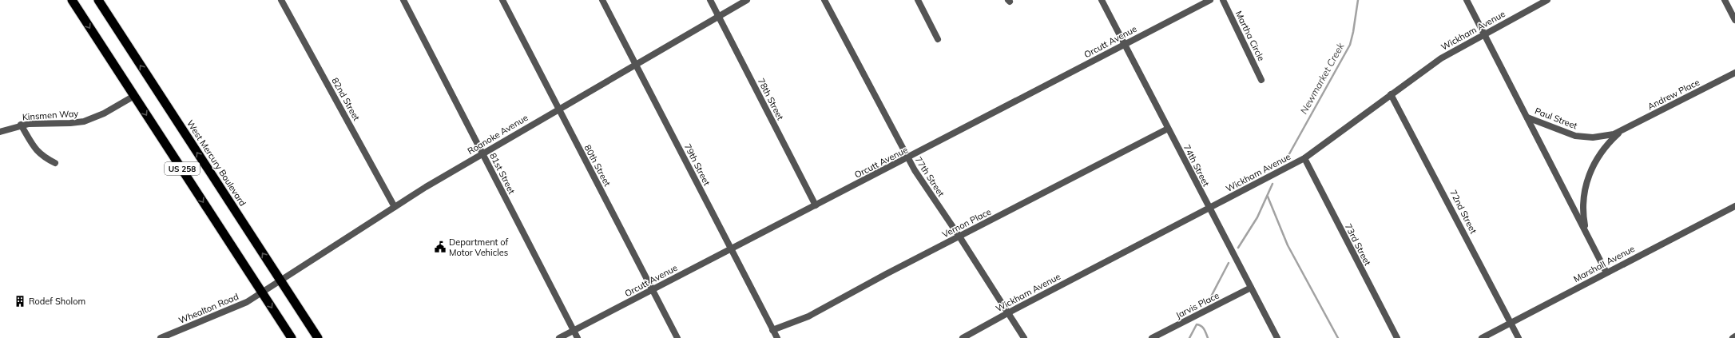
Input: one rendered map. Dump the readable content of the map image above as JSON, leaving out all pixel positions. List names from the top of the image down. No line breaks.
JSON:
{"streets":{"highway":["West Mercury Boulevard","US 258"],"street":["Wickham Avenue","Martha Circle","Orcutt Avenue","Andrew Place","82nd Street","78th Street","Kinsmen Way","Paul Street","Roanoke Avenue","79th Street","80th Street","74th Street","81st Street","77th Street","72nd Street","Vernon Place","73rd Street","Marshall Avenue","Jarvis Place","Whealton Road"]},"crossings":[["Wickham Avenue","Paul Street"],["Wickham Avenue","74th Street"],["Wickham Avenue","77th Street"],["Wickham Avenue","72nd Street"],["Wickham Avenue","73rd Street"],["Orcutt Avenue","78th Street"],["Orcutt Avenue","79th Street"],["Orcutt Avenue","80th Street"],["Orcutt Avenue","74th Street"],["Orcutt Avenue","81st Street"],["Orcutt Avenue","77th Street"],["Andrew Place","Paul Street"],["82nd Street","Roanoke Avenue"],["78th Street","Roanoke Avenue"],["Kinsmen Way","US 258"],["Paul Street","Marshall Avenue"],["Roanoke Avenue","West Mercury Boulevard"],["Roanoke Avenue","79th Street"],["Roanoke Avenue","80th Street"],["Roanoke Avenue","US 258"],["Roanoke Avenue","81st Street"],["Roanoke Avenue","Whealton Road"],["79th Street","Vernon Place"],["74th Street","Vernon Place"],["74th Street","Jarvis Place"],["US 258","Whealton Road"],["77th Street","Vernon Place"],["72nd Street","Marshall Avenue"]],"water":["Newmarket Creek"],"places":{"public building":["Department of Motor Vehicles"],"building":["Rodef Sholom"]}}
